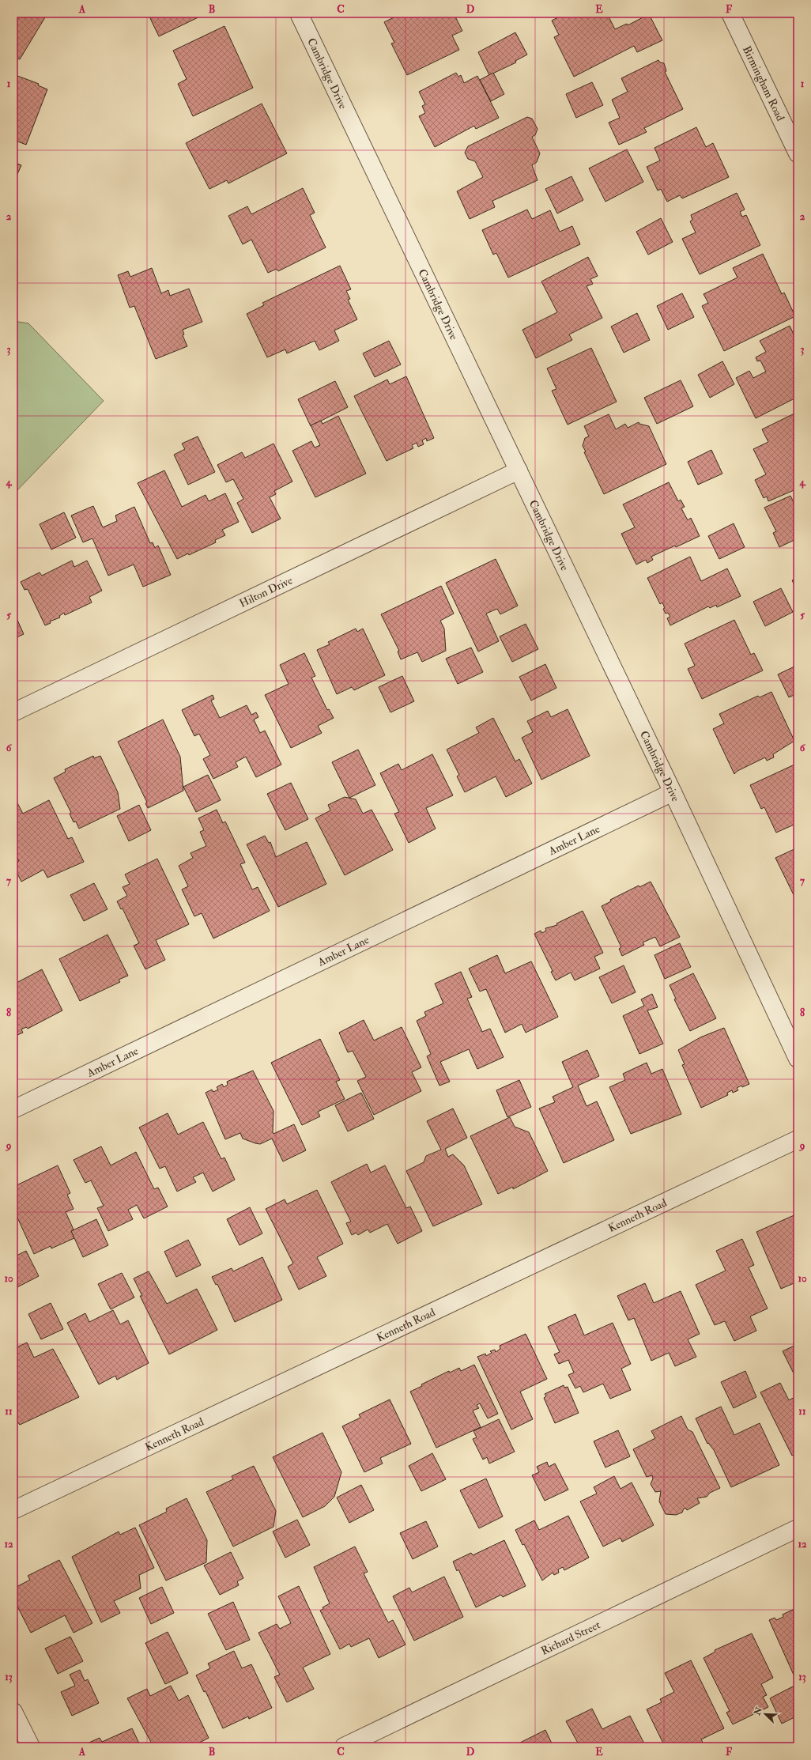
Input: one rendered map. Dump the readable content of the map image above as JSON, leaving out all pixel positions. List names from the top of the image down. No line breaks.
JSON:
{"streets":{"street":["Cambridge Drive","Birmingham Road","Hilton Drive","Amber Lane","Kenneth Road","Richard Street"]},"crossings":[["Cambridge Drive","Hilton Drive"],["Cambridge Drive","Amber Lane"]],"north":"top left","grid":{"columns":["A","B","C","D","E","F"],"rows":["1","2","3","4","5","6","7","8","9","10","11","12","13"]}}
